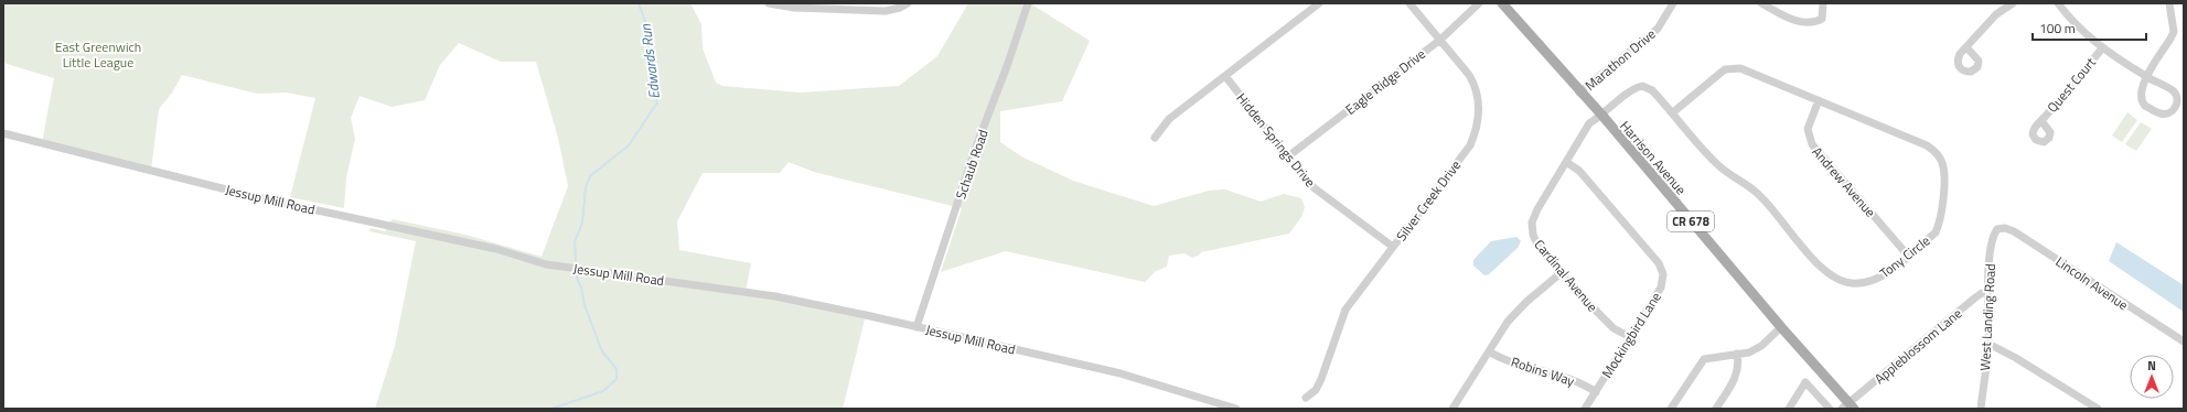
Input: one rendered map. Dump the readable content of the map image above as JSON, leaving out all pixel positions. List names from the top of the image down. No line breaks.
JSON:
{"streets":{"main road":["Harrison Avenue","CR 678"],"street":["Marathon Drive","Eagle Ridge Drive","Quest Court","Hidden Springs Drive","Schaub Road","Andrew Avenue","Jessup Mill Road","Silver Creek Drive","Tony Circle","Cardinal Avenue","Lincoln Avenue","West Landing Road","Mockingbird Lane","Appleblossom Lane","Robins Way"]},"crossings":[["Marathon Drive","Harrison Avenue"],["Eagle Ridge Drive","Hidden Springs Drive"],["Eagle Ridge Drive","Silver Creek Drive"],["Hidden Springs Drive","Silver Creek Drive"],["Harrison Avenue","Tony Circle"],["Harrison Avenue","Cardinal Avenue"],["Harrison Avenue","Appleblossom Lane"],["Schaub Road","Jessup Mill Road"],["Andrew Avenue","Tony Circle"],["Tony Circle","Cardinal Avenue"],["Cardinal Avenue","Mockingbird Lane"],["Lincoln Avenue","West Landing Road"],["West Landing Road","Appleblossom Lane"],["Mockingbird Lane","Robins Way"]],"water":["Edwards Run"],"parks":["East Greenwich Little League"],"scale_bar":"100 m","north":"top"}
